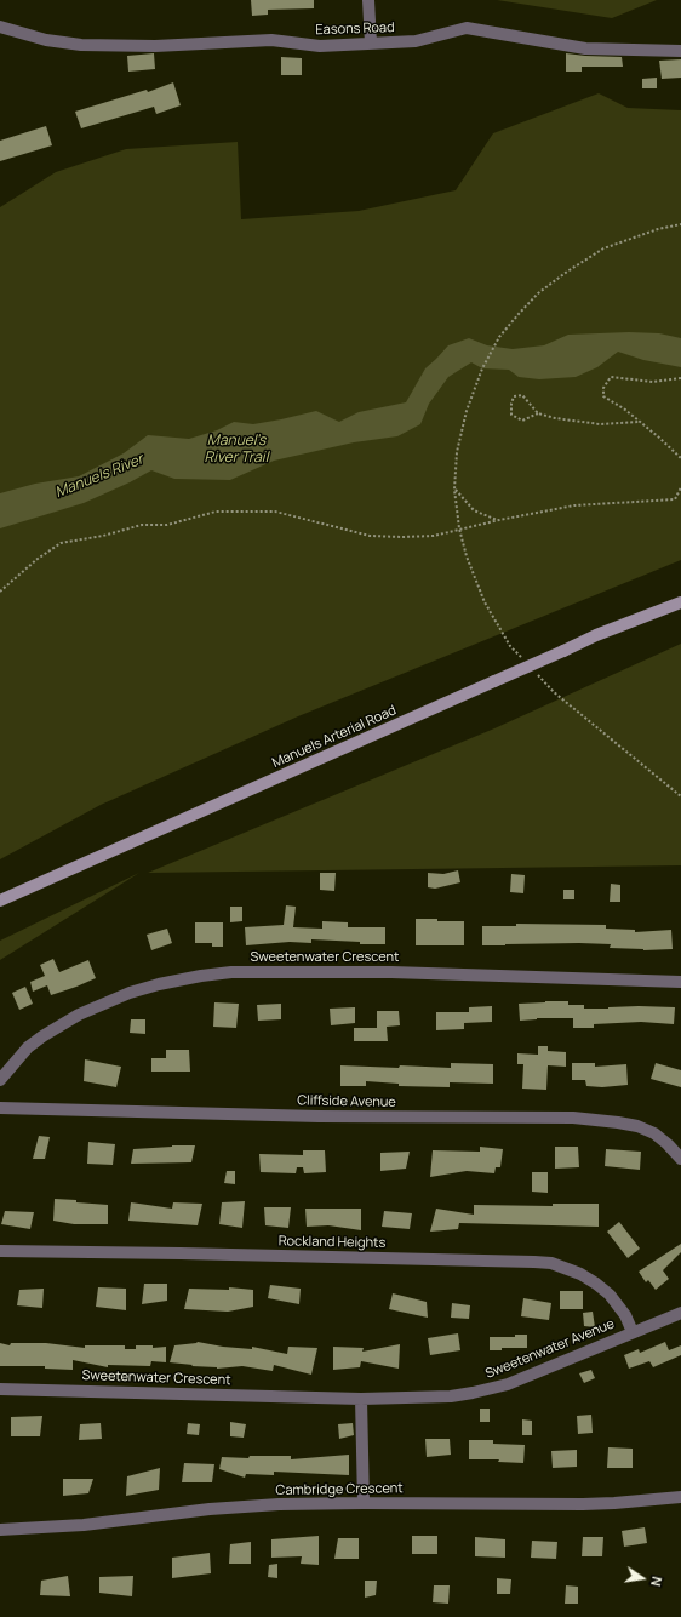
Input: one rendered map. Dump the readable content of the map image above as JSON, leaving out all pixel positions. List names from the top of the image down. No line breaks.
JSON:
{"streets":{"main road":["Manuels Arterial Road"],"street":["Easons Road","Sweetenwater Crescent","Cliffside Avenue","Rockland Heights","Sweetenwater Avenue","Cambridge Crescent"]},"crossings":[["Sweetenwater Crescent","Sweetenwater Avenue"],["Rockland Heights","Sweetenwater Avenue"]],"water":["Manuel's River Trail","Manuels River"],"north":"right"}
